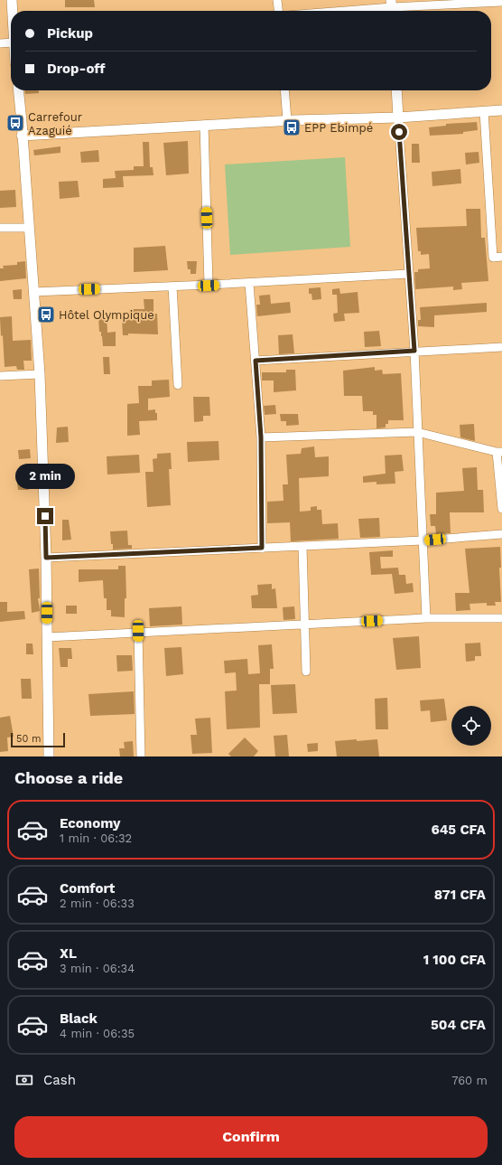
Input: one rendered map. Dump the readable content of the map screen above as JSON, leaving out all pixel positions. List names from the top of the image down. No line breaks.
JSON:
{"places":{"bus stop":["Carrefour Azaguié","EPP Ebimpé","Hôtel Olympique"]},"scale_bar":"50 m","page":{"banner":["Pickup","Drop-off"],"bubble":"2 min","scale":"50 m","heading":"Choose a ride","list":[{"name":"Economy","note":"1 min · 06:32","value":"645 CFA"},{"name":"Comfort","note":"2 min · 06:33","value":"871 CFA"},{"name":"XL","note":"3 min · 06:34","value":"1 100 CFA"},{"name":"Black","note":"4 min · 06:35","value":"504 CFA"}],"pay":["Cash","760 m"],"buttons":"Confirm"}}
